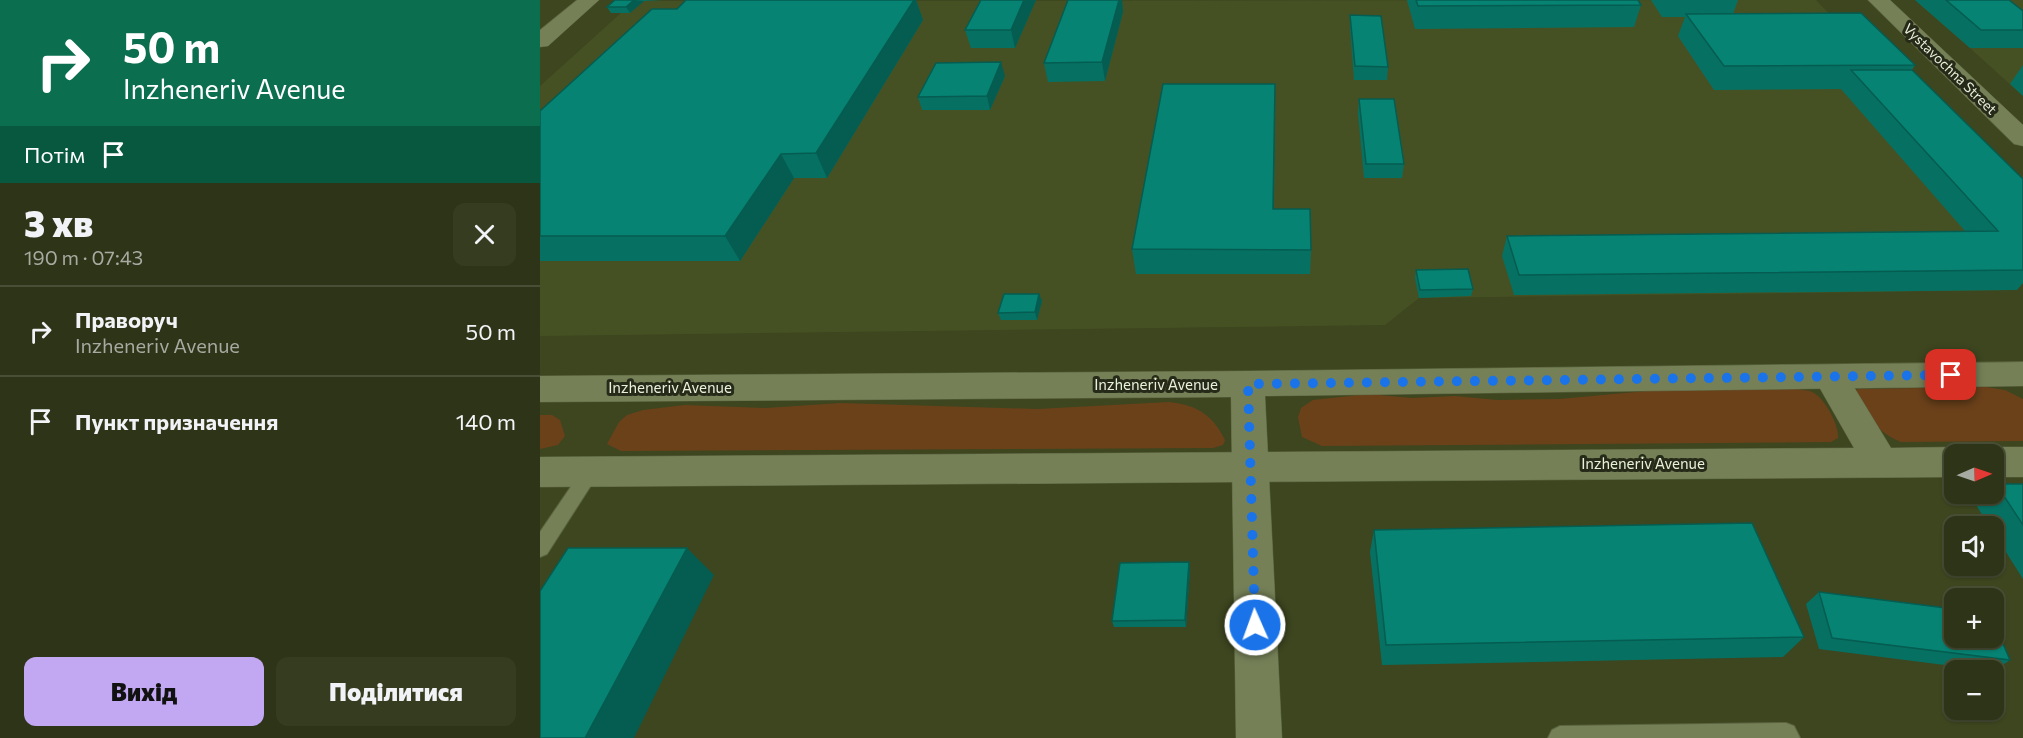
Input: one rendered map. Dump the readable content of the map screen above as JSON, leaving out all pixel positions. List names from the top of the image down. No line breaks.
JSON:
{"streets":{"street":["Vystavochna Street","Inzheneriv Avenue"]},"north":"right","page":{"turn":["50 m","Inzheneriv Avenue"],"then":"Потім","heading":["3 хв","190 m · 07:43"],"list":[{"name":"Праворуч","note":"Inzheneriv Avenue","value":"50 m"},{"name":"Пункт призначення","value":"140 m"}],"map_buttons":["+","−"],"buttons":["Вихід","Поділитися"]}}
